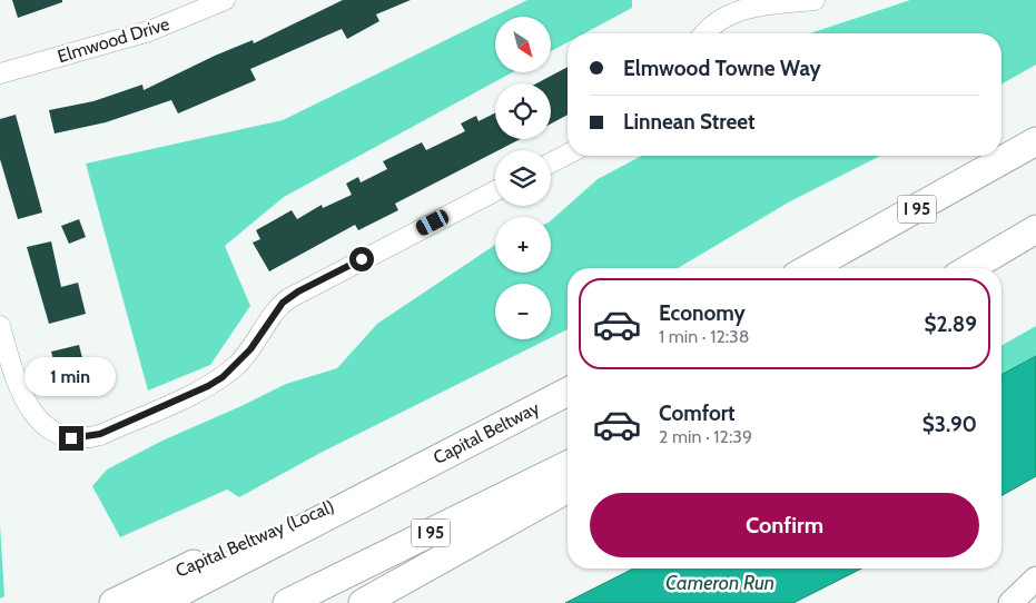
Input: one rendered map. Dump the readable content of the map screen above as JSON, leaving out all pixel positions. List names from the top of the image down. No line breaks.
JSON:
{"streets":{"highway":["I 95","Capital Beltway","Capital Beltway (Local)"],"street":["Elmwood Drive"]},"crossings":[["Capital Beltway","Capital Beltway (Local)"]],"water":["Cameron Run"],"north":"bottom right","page":{"map_buttons":["+","−"],"banner":["Elmwood Towne Way","Linnean Street"],"list":[{"name":"Economy","note":"1 min · 12:38","value":"$2.89"},{"name":"Comfort","note":"2 min · 12:39","value":"$3.90"}],"bubble":"1 min","buttons":"Confirm"}}
